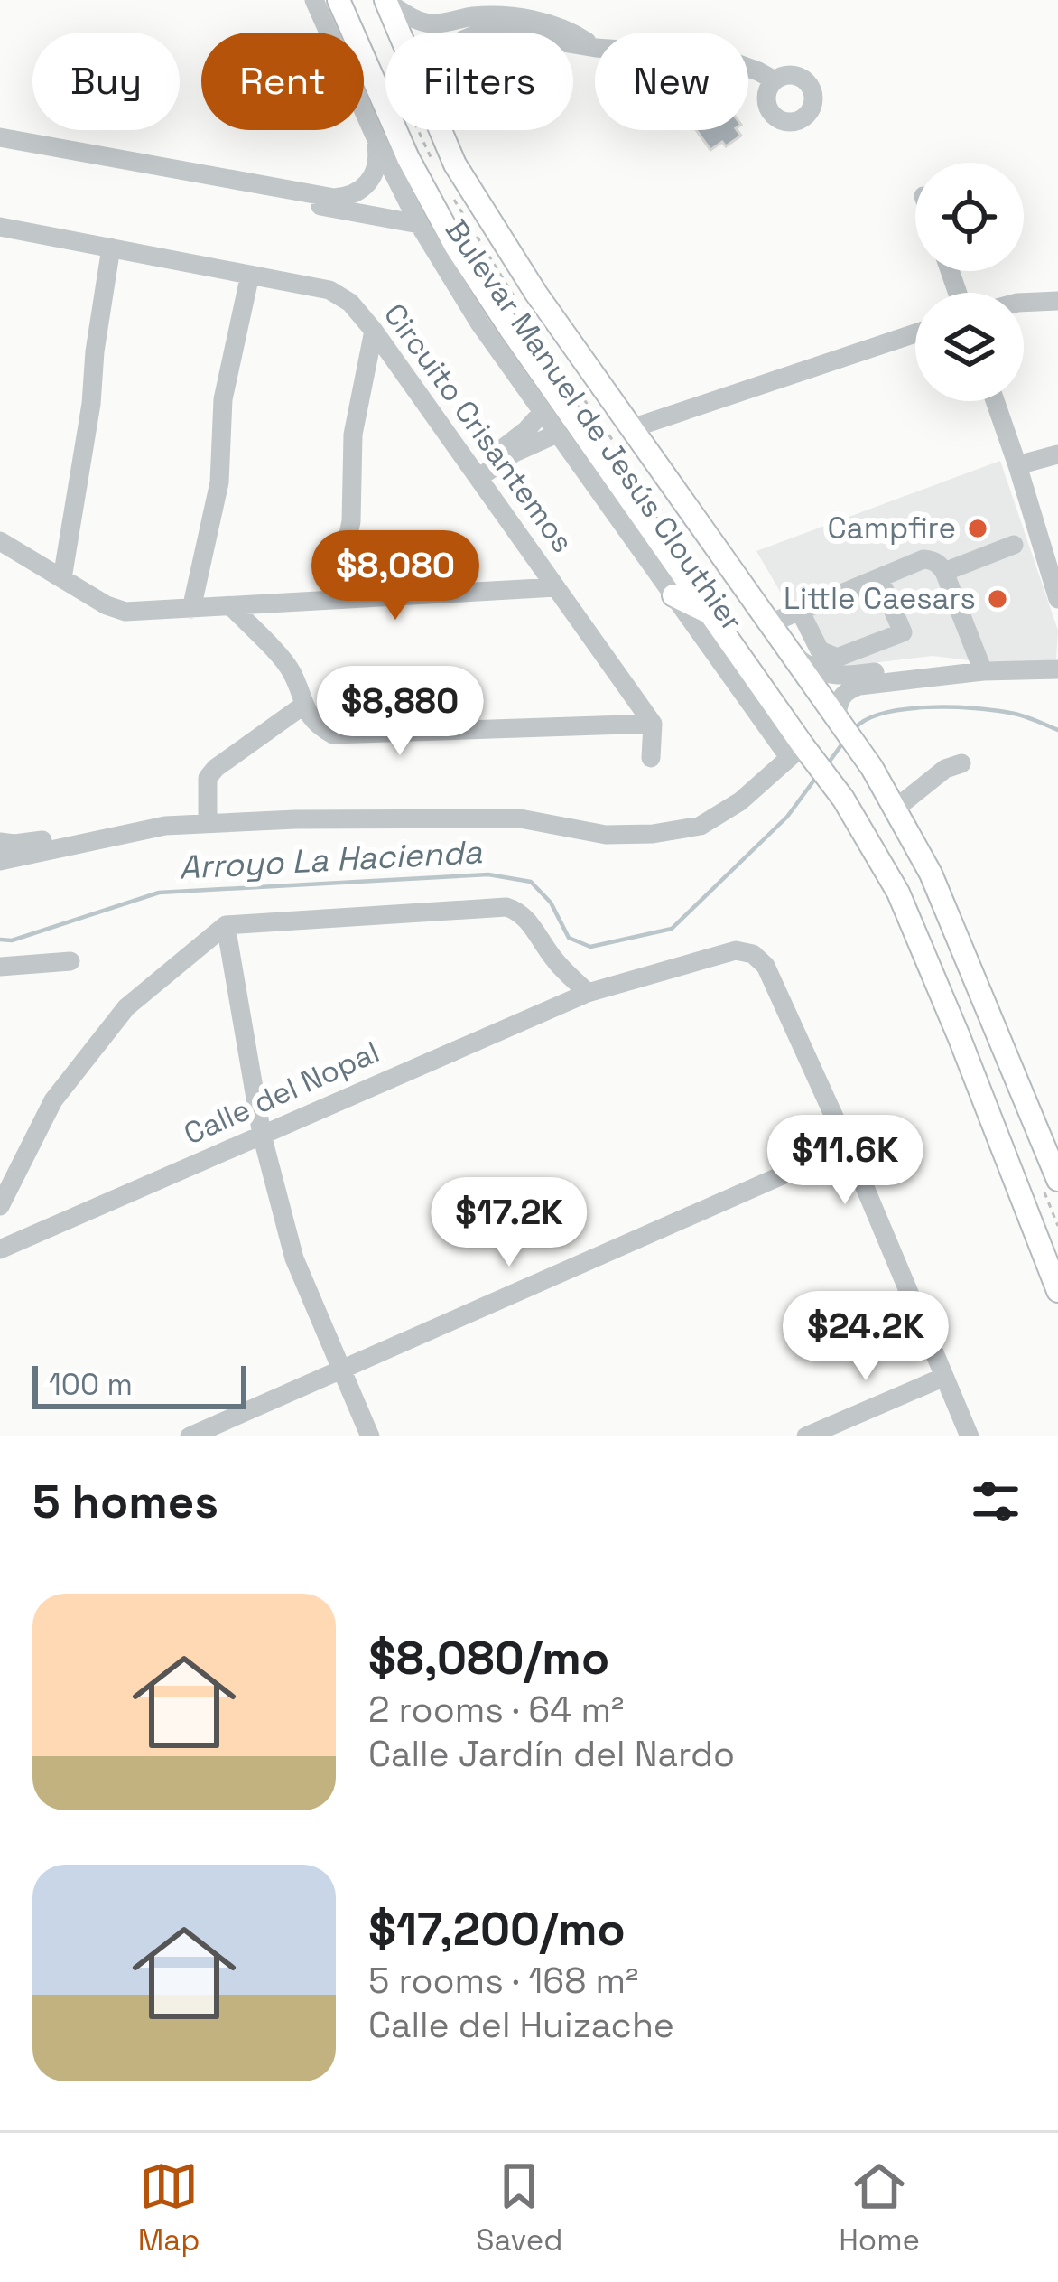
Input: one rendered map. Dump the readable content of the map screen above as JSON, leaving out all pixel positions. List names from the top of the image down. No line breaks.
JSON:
{"streets":{"street":["Bulevar Manuel de Jesús Clouthier","Circuito Crisantemos","Calle del Nopal"]},"water":["Arroyo La Hacienda"],"places":["Campfire","Little Caesars"],"scale_bar":"100 m","page":{"chip":["Buy","Rent","Filters","New"],"price":["$8,080","$8,880","$11.6K","$17.2K","$24.2K"],"scale":"100 m","heading":"5 homes","list":[{"name":"$8,080/mo","note":"2 rooms · 64 m² · Calle Jardín del Nardo"},{"name":"$17,200/mo","note":"5 rooms · 168 m² · Calle del Huizache"}],"tabs":["Map","Saved","Home"]}}
